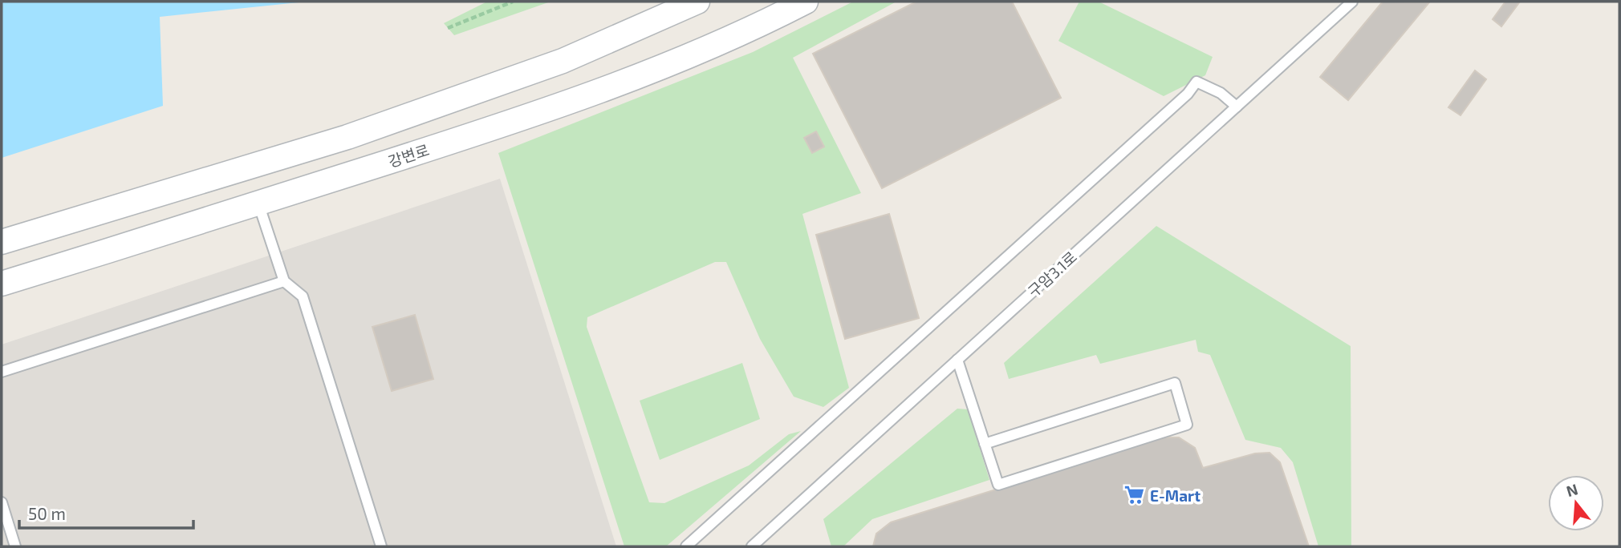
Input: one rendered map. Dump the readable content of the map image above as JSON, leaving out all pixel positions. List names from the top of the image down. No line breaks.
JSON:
{"streets":{"street":["강변로"],"lane":["구암3.1로"]},"places":{"supermarket":["E-Mart"]},"scale_bar":"50 m","north":"top"}
